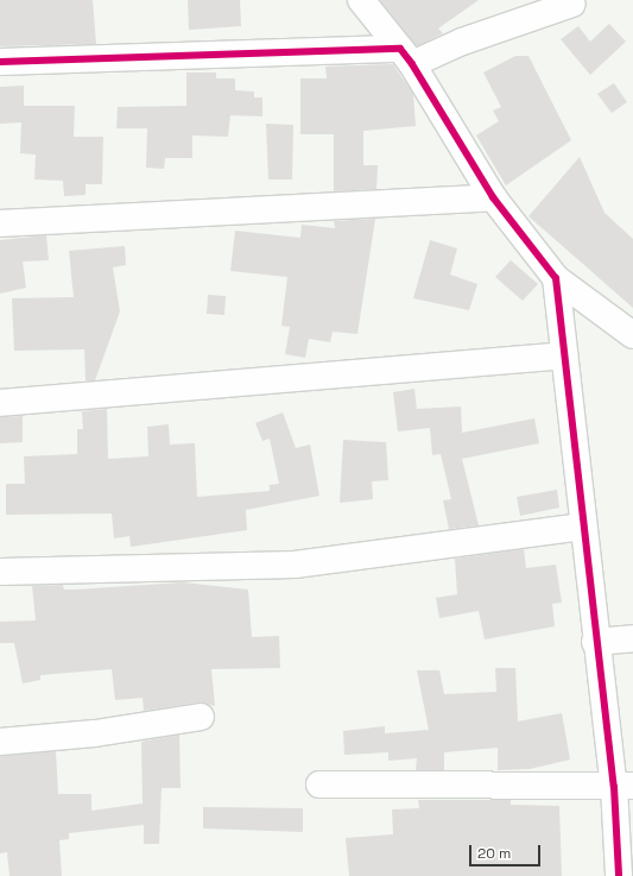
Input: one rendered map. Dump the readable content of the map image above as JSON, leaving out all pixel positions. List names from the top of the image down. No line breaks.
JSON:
{"scale_bar":"20 m"}
